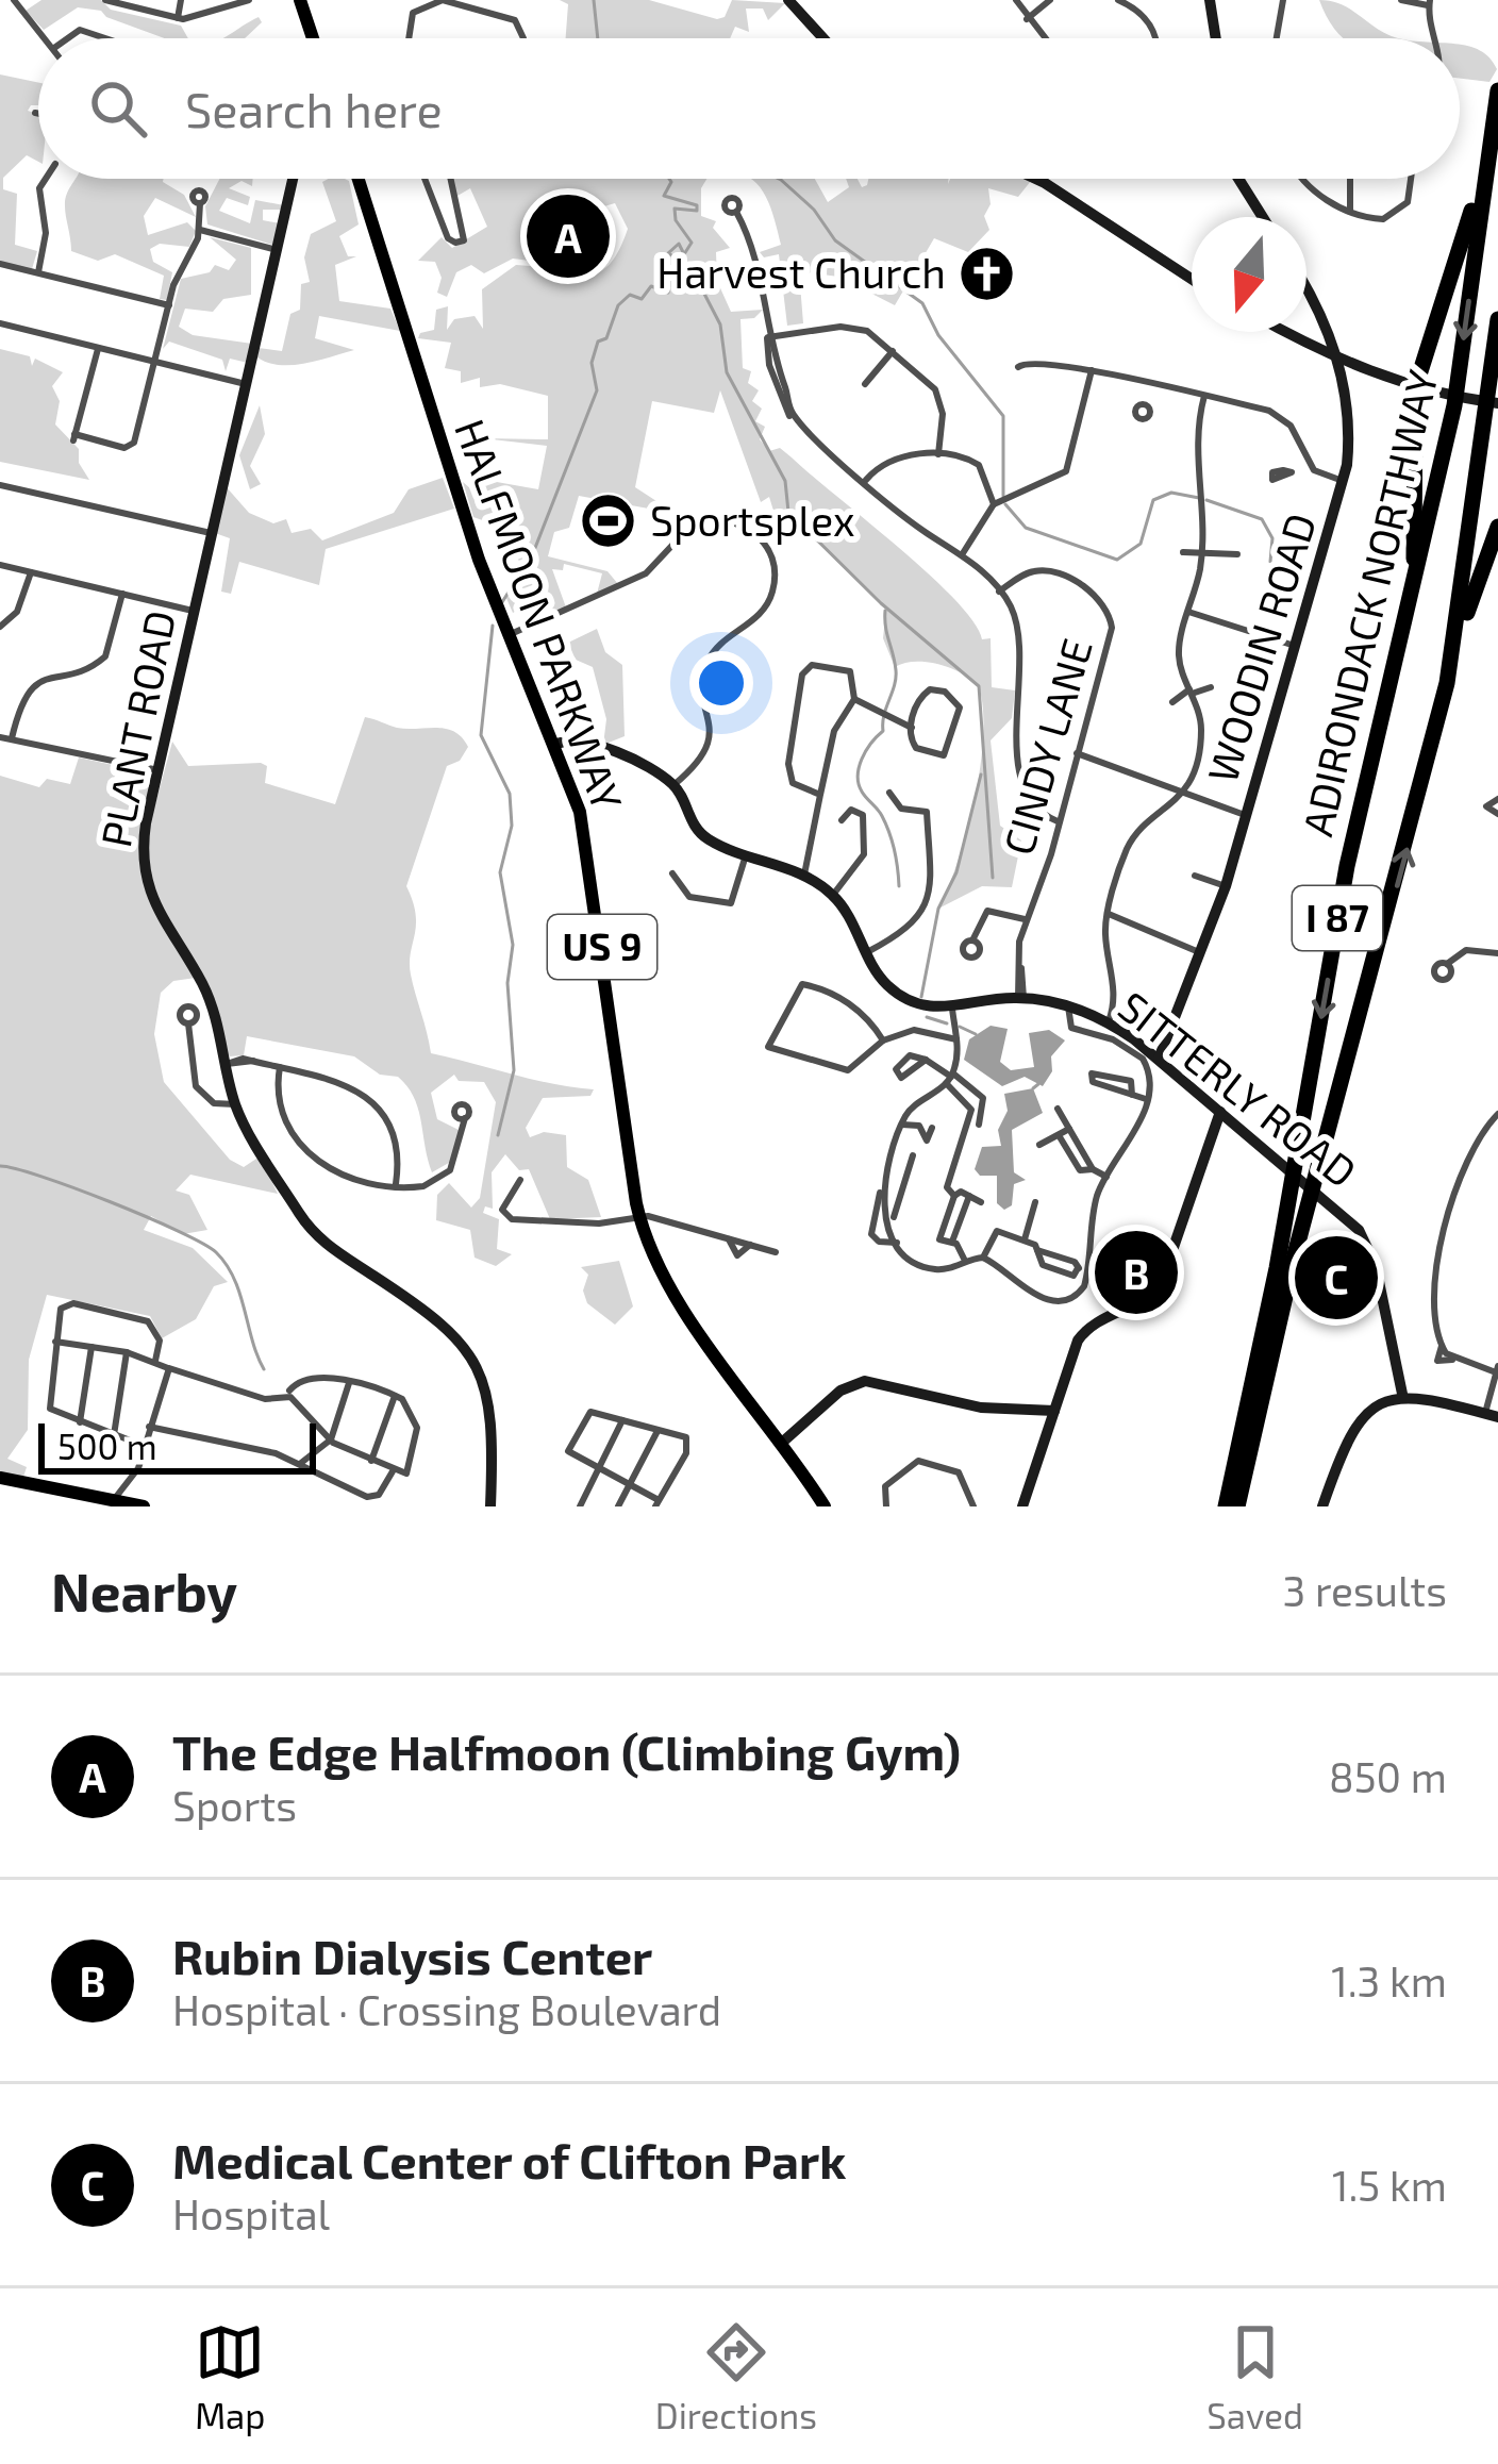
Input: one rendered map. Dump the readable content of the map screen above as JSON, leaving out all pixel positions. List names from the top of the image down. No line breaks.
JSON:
{"streets":{"highway":["ADIRONDACK NORTHWAY","I 87"],"main road":["HALFMOON PARKWAY","US 9"],"street":["WOODIN ROAD","PLANT ROAD","CINDY LANE","SITTERLY ROAD"]},"crossings":[["HALFMOON PARKWAY","SITTERLY ROAD"],["WOODIN ROAD","SITTERLY ROAD"],["CINDY LANE","SITTERLY ROAD"]],"places":{"church":["Harvest Church"],"sports":["Sportsplex"]},"scale_bar":"500 m","north":"bottom","page":{"search":"Search here","pins":["A","B","C"],"scale":"500 m","heading":["Nearby","3 results"],"list":[{"mark":"A","name":"The Edge Halfmoon (Climbing Gym)","note":"Sports","value":"850 m"},{"mark":"B","name":"Rubin Dialysis Center","note":"Hospital · Crossing Boulevard","value":"1.3 km"},{"mark":"C","name":"Medical Center of Clifton Park","note":"Hospital","value":"1.5 km"}],"nav":["Map","Directions","Saved"]}}
